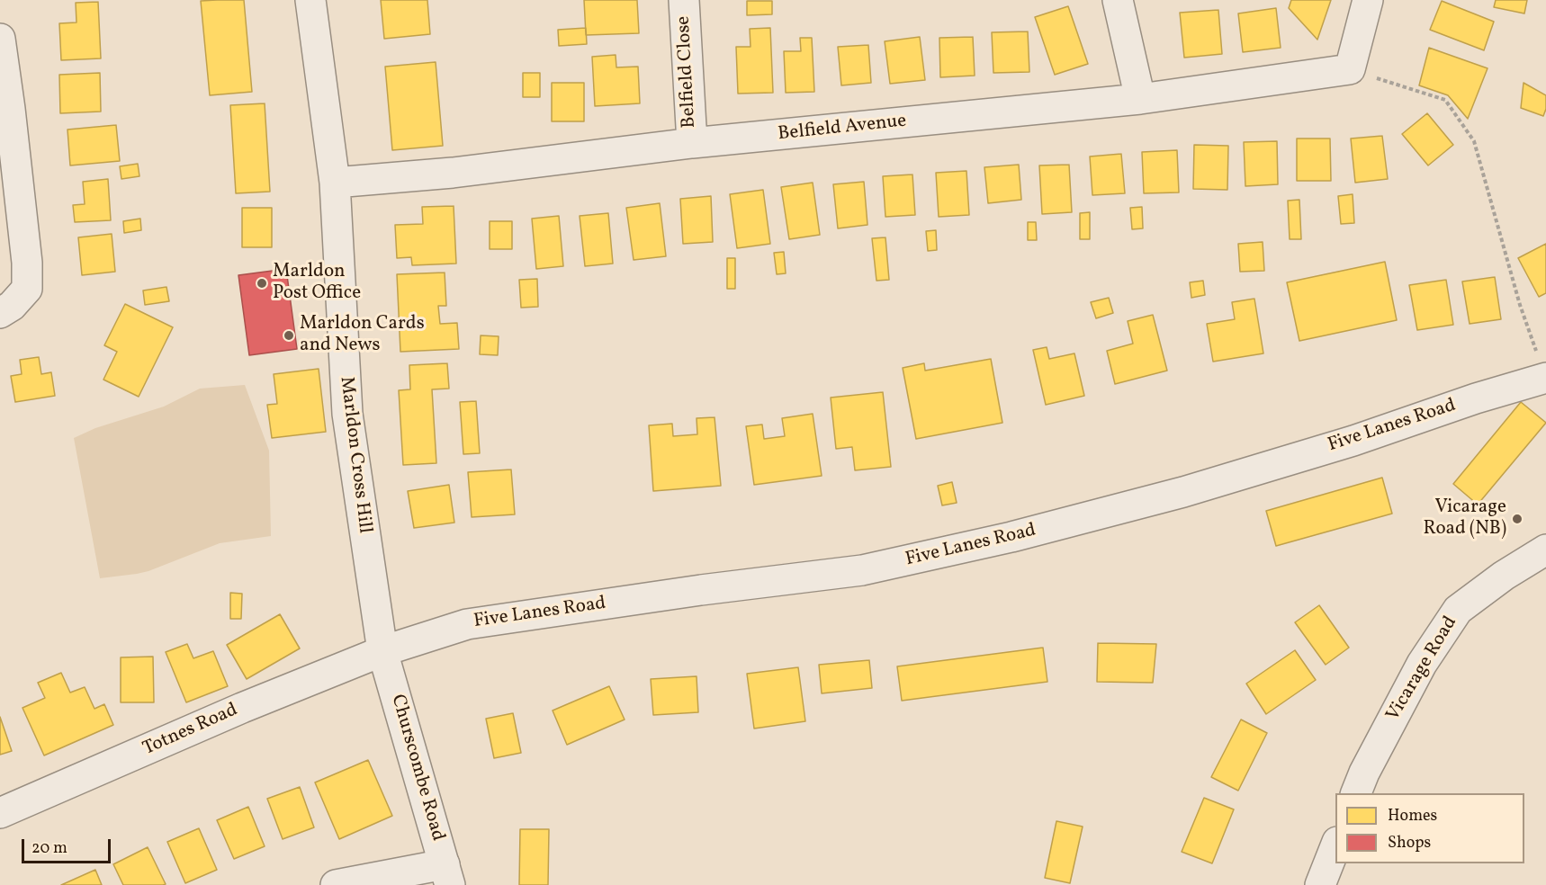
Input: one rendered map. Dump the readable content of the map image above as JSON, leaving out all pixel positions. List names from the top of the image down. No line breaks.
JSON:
{"streets":{"street":["Belfield Close","Belfield Avenue","Five Lanes Road","Marldon Cross Hill","Vicarage Road","Totnes Road","Churscombe Road"]},"crossings":[["Belfield Close","Belfield Avenue"],["Belfield Avenue","Marldon Cross Hill"],["Five Lanes Road","Marldon Cross Hill"],["Five Lanes Road","Totnes Road"],["Five Lanes Road","Churscombe Road"],["Marldon Cross Hill","Totnes Road"],["Marldon Cross Hill","Churscombe Road"],["Totnes Road","Churscombe Road"]],"places":["Marldon Post Office","Marldon Cards and News","Vicarage Road (NB)"],"legend":["Homes","Shops"],"scale_bar":"20 m"}
